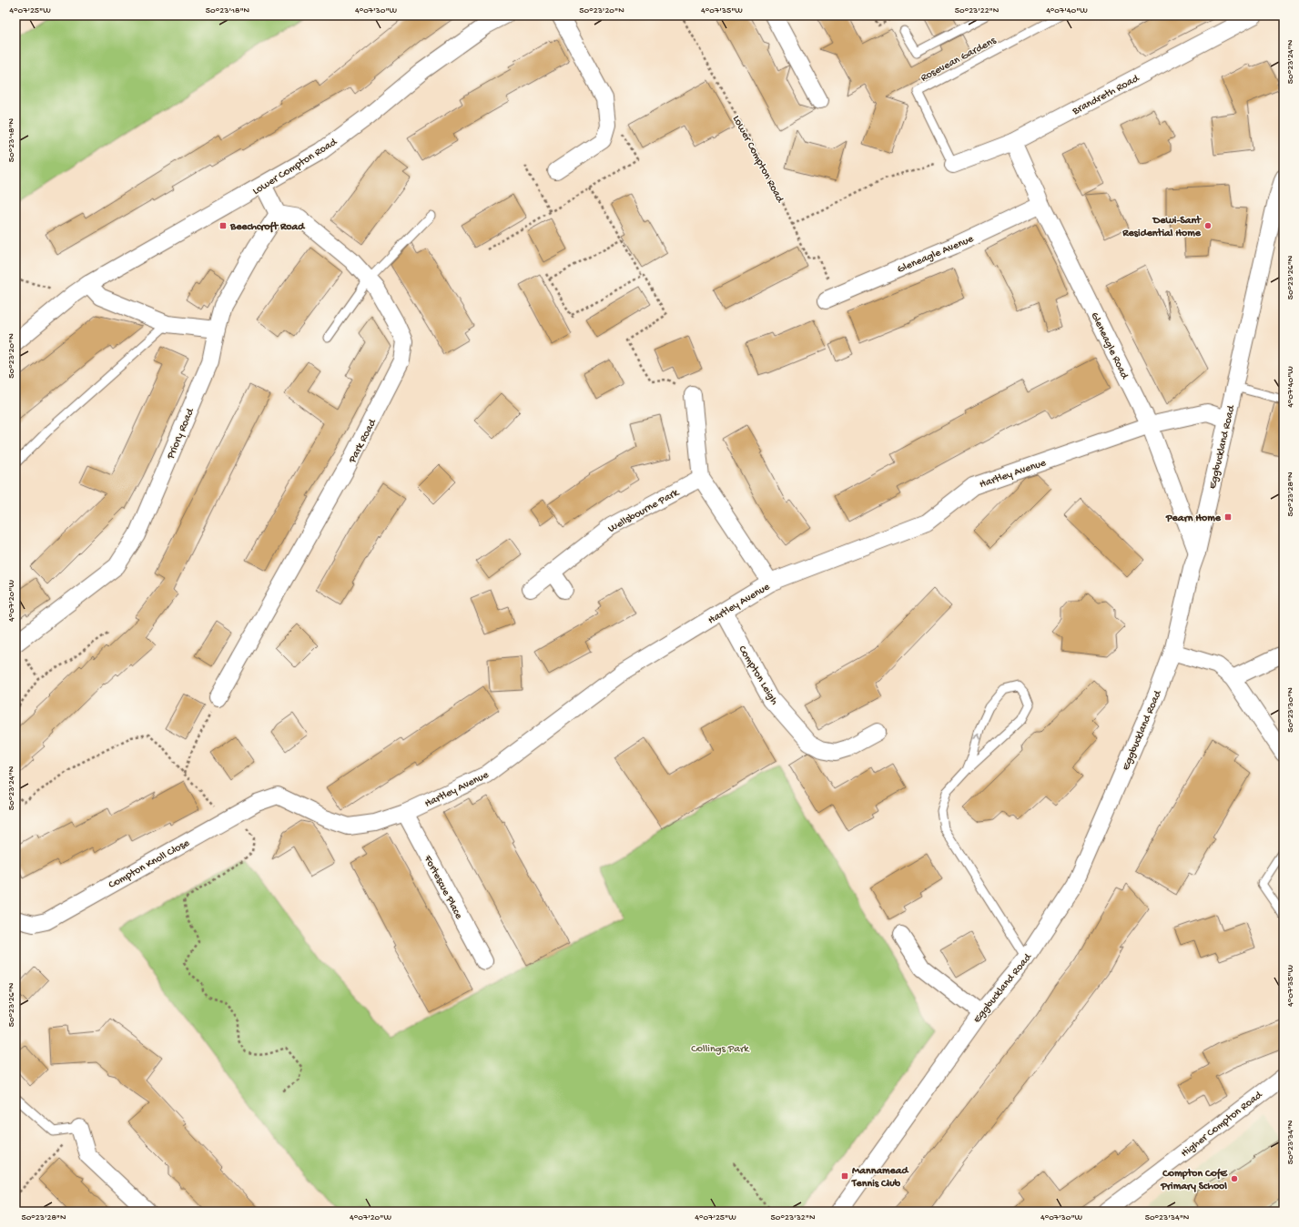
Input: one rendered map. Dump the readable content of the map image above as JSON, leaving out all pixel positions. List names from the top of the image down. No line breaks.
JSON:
{"streets":{"street":["Brandreth Road","Lower Compton Road","Gleneagle Avenue","Gleneagle Road","Priory Road","Park Road","Eggbuckland Road","Hartley Avenue","Wellsbourne Park","Compton Leigh","Compton Knoll Close","Fortescue Place","Higher Compton Road"],"lane":["Rosevean Gardens"]},"crossings":[["Rosevean Gardens","Brandreth Road"],["Brandreth Road","Gleneagle Road"],["Lower Compton Road","Gleneagle Avenue"],["Gleneagle Avenue","Gleneagle Road"],["Gleneagle Road","Eggbuckland Road"],["Gleneagle Road","Hartley Avenue"],["Priory Road","Park Road"],["Eggbuckland Road","Hartley Avenue"],["Hartley Avenue","Compton Leigh"],["Hartley Avenue","Compton Knoll Close"],["Hartley Avenue","Fortescue Place"]],"parks":["Collings Park"],"places":{"transit":["Beechcroft Road","Pearn Home","Mannamead Tennis Club"],"other":["Dewi-Sant Residential Home","Compton CofE Primary School"]},"coordinates":["4°07'25\"W","50°23'18\"N","4°07'30\"W","50°23'20\"N","4°07'35\"W","50°23'22\"N","4°07'40\"W","50°23'24\"N","50°23'26\"N","50°23'28\"N","4°07'20\"W","50°23'30\"N","50°23'34\"N","50°23'32\"N"]}
